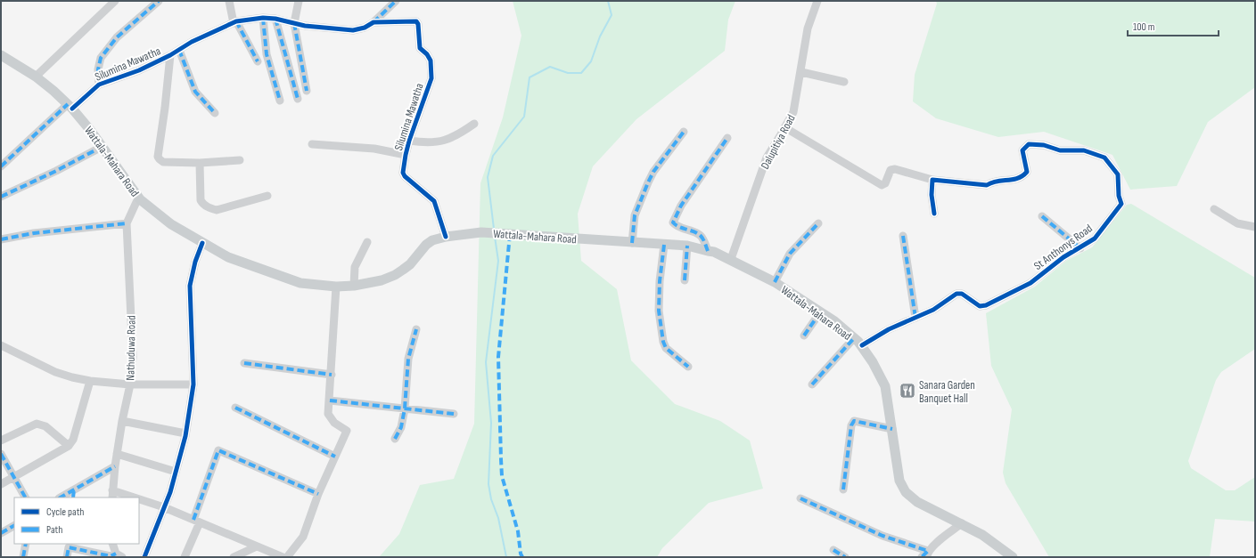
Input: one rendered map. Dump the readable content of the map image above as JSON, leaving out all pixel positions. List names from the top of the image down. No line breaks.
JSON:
{"streets":{"main road":["Wattala-Mahara Road"],"street":["Silumina Mawatha","Dalupitiya Road","St Anthonys Road","Nathuduwa Road"]},"crossings":[["Silumina Mawatha","Wattala-Mahara Road"],["Dalupitiya Road","Wattala-Mahara Road"],["Wattala-Mahara Road","St Anthonys Road"],["Wattala-Mahara Road","Nathuduwa Road"]],"places":{"restaurant":["Sanara Garden Banquet Hall"]},"legend":["Cycle path","Path"],"scale_bar":"100 m"}
